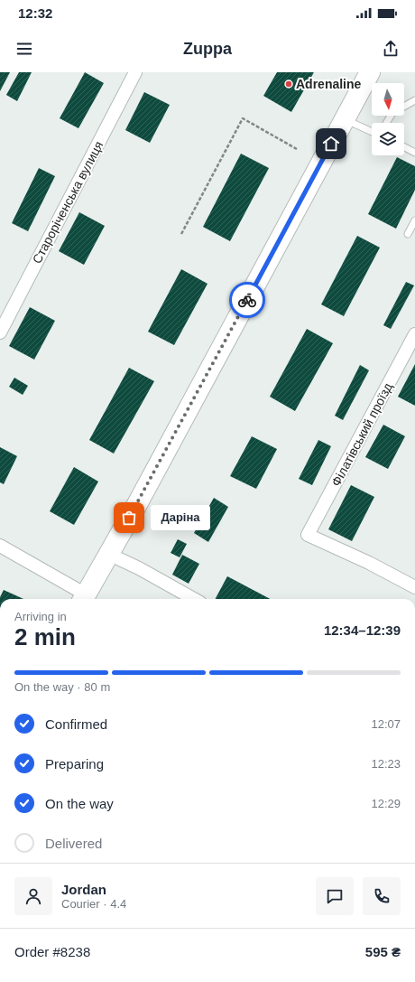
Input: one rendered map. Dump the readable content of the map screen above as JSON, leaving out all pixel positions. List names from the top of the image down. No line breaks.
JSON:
{"streets":{"street":["Староріченська вулиця","Філатівський проїзд"]},"places":["Adrenaline","Даріна"],"north":"bottom","page":{"status":"12:32","header":"Zuppa","bubble":"Даріна","heading":["2 min","Arriving in","12:34–12:39"],"panel":["Jordan","Courier · 4.4","Order #8238","595 ₴"],"bar":"On the way · 80 m","list":[["Confirmed","12:07"],["Preparing","12:23"],["On the way","12:29"],"Delivered"]}}
